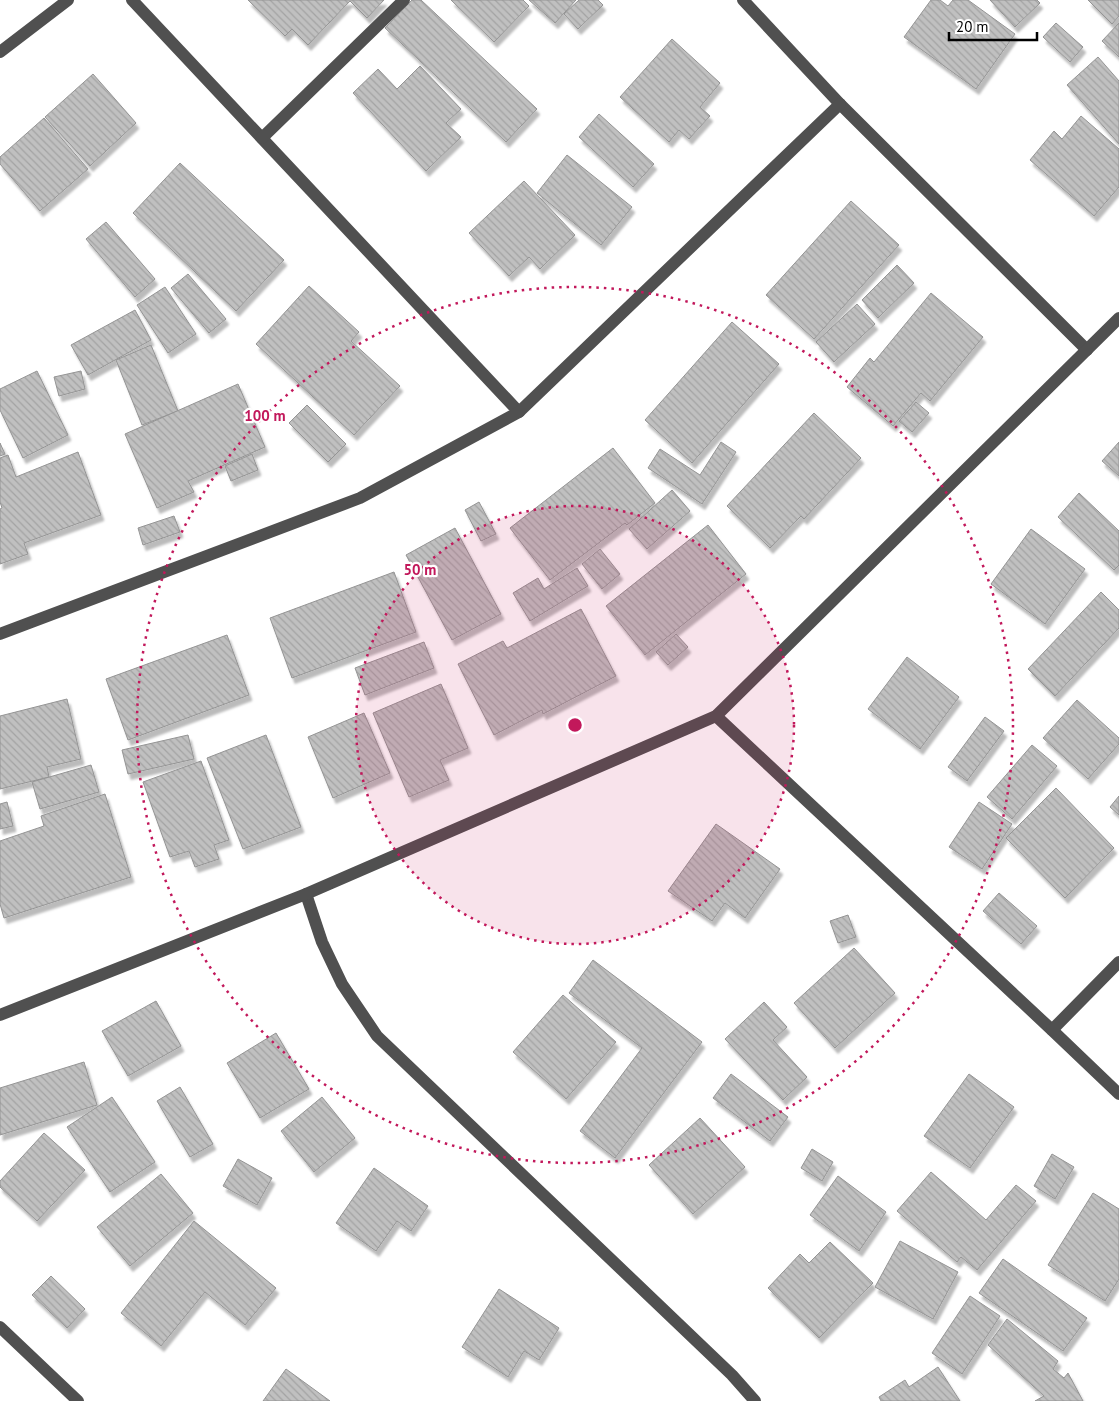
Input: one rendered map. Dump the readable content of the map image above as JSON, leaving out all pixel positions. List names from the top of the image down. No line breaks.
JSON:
{"scale_bar":"20 m","rings":["100 m","50 m"]}
